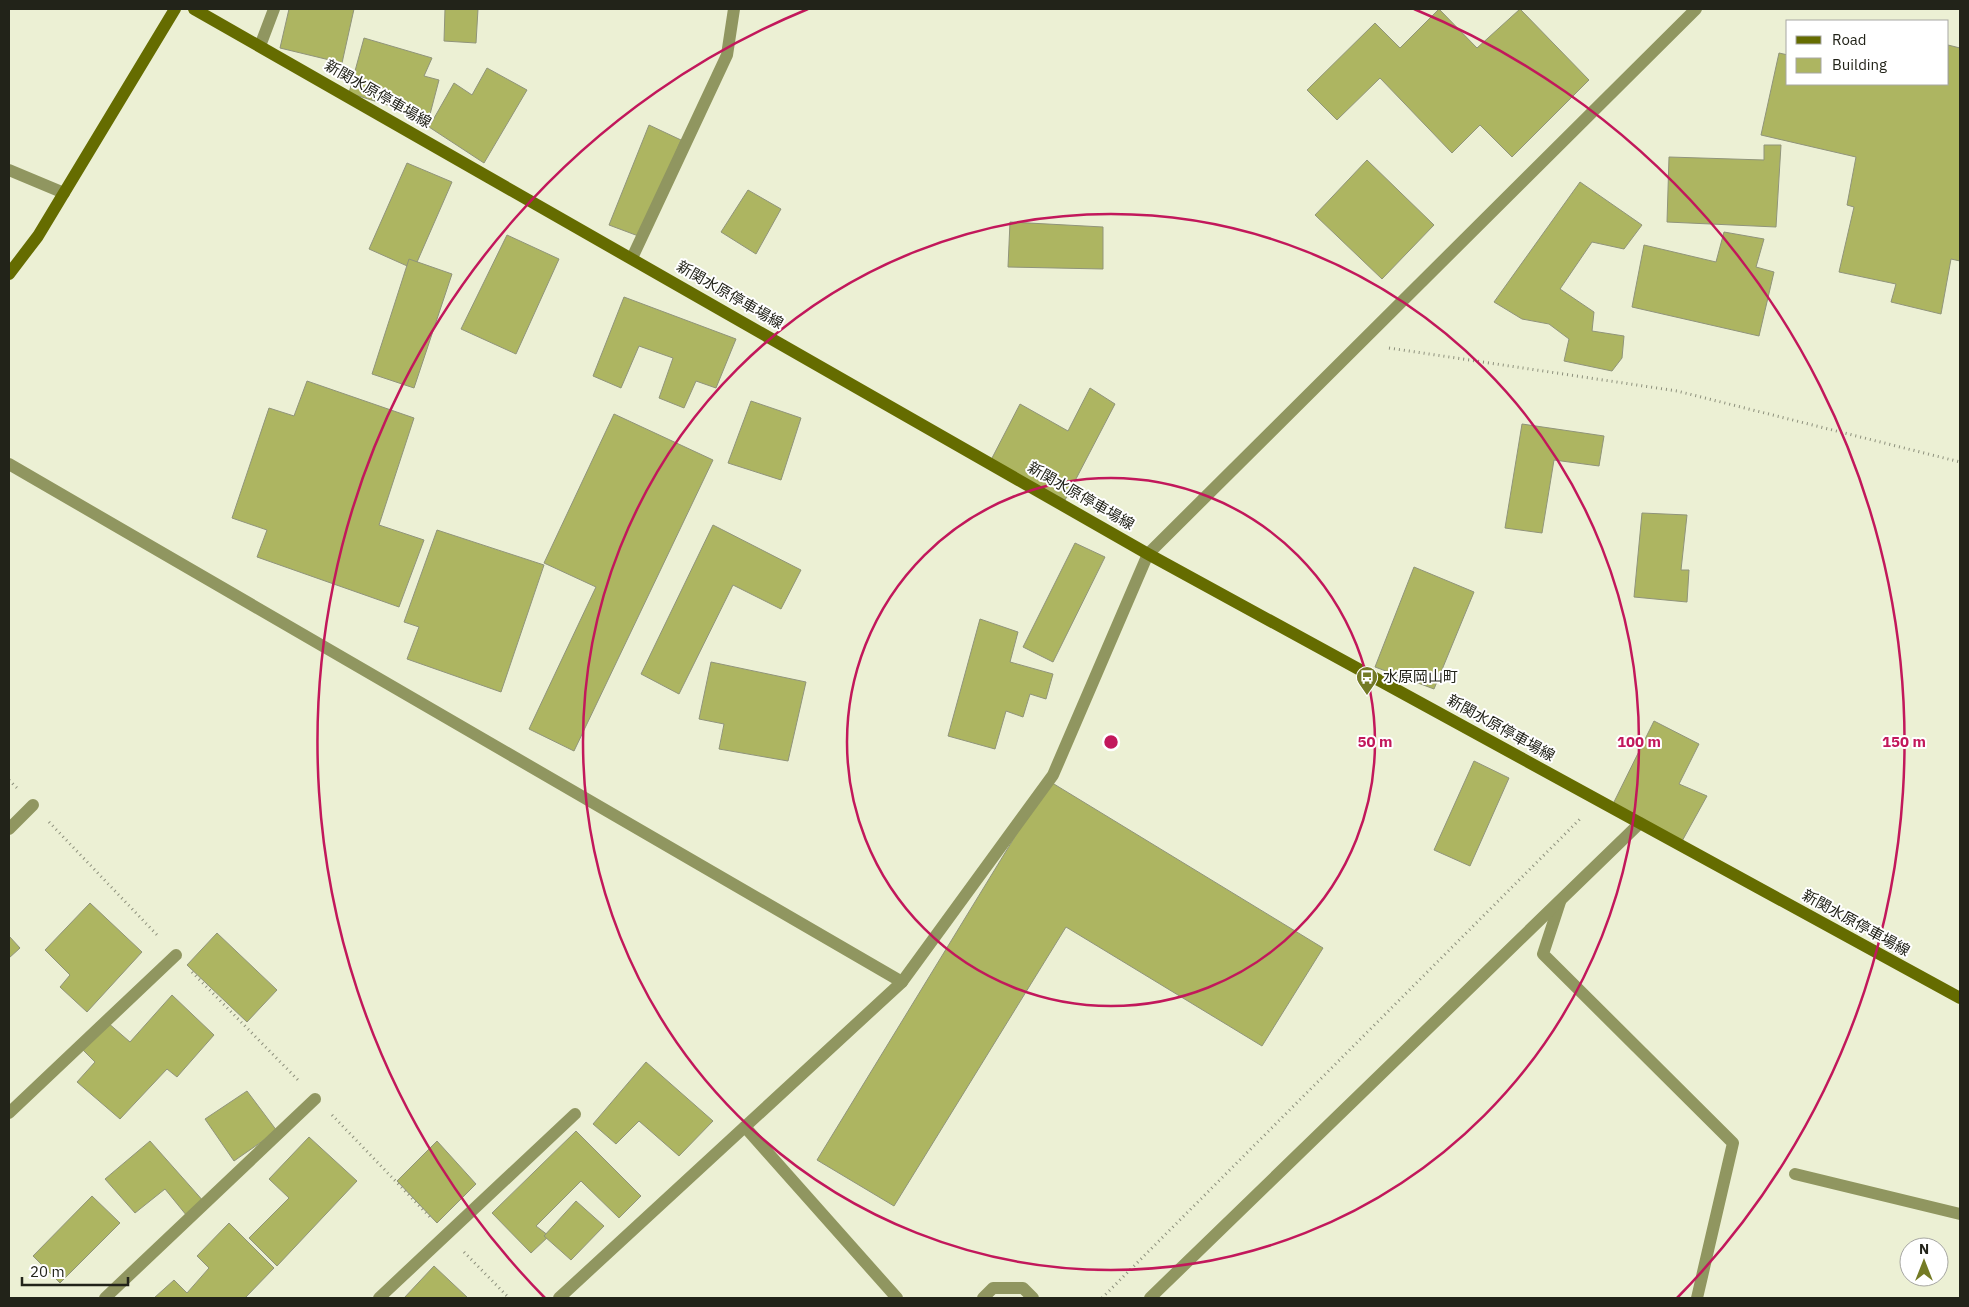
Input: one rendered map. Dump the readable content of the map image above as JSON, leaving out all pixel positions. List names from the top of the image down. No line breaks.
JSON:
{"streets":{"main road":["新関水原停車場線"]},"places":{"bus stop":["水原岡山町"]},"legend":["Road","Building"],"scale_bar":"20 m","north":"top","rings":["50 m","100 m","150 m"]}
